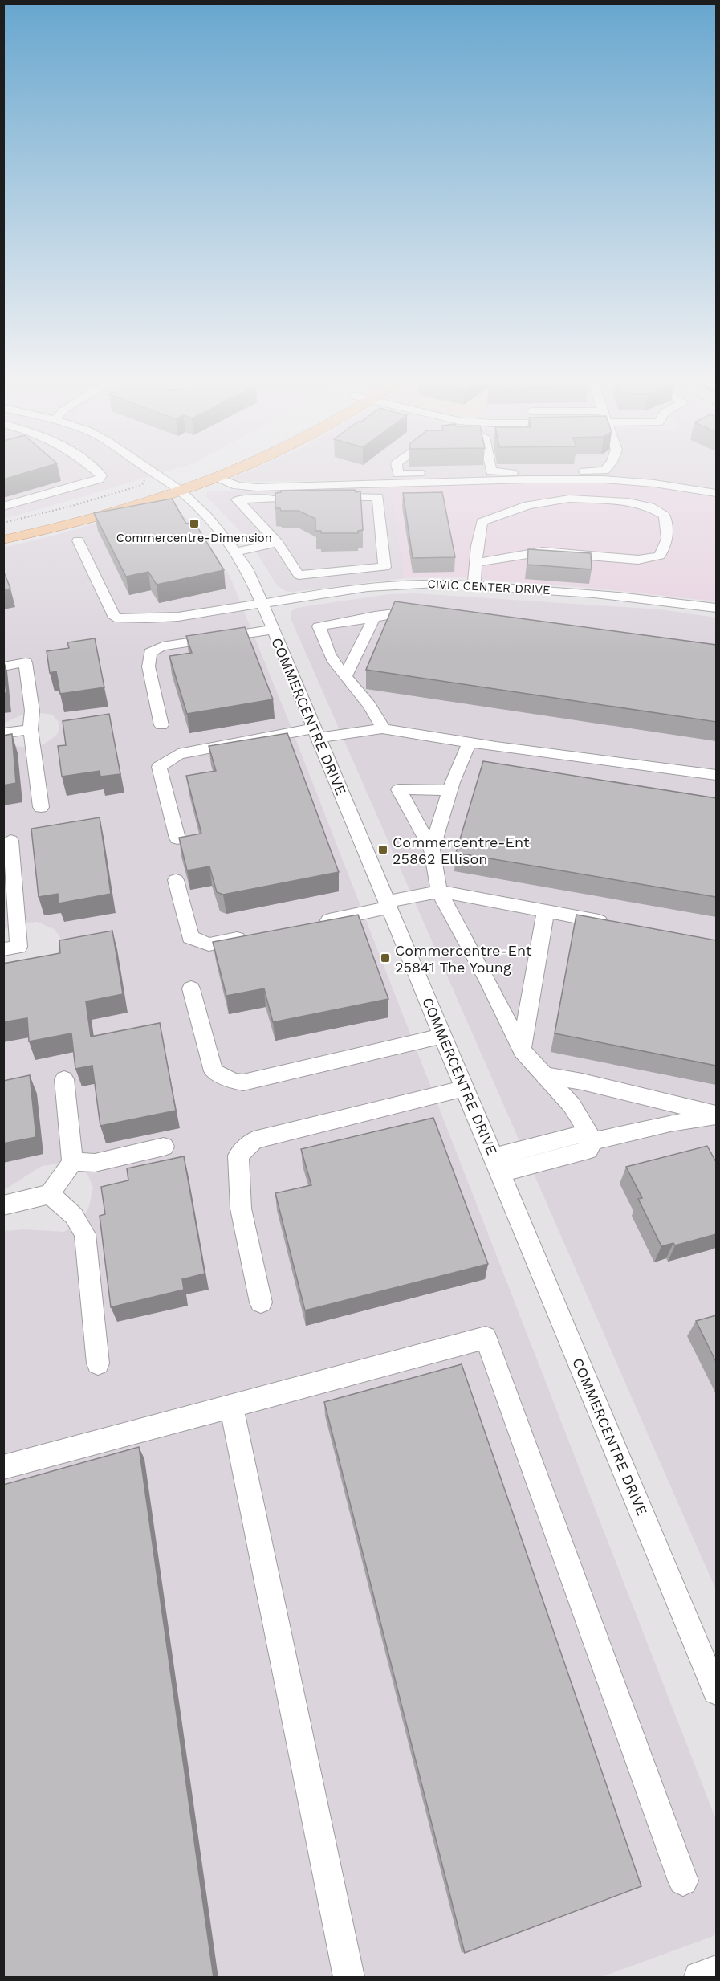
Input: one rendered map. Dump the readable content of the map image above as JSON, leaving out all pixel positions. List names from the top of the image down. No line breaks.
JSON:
{"streets":{"street":["CIVIC CENTER DRIVE","COMMERCENTRE DRIVE"]},"crossings":[["CIVIC CENTER DRIVE","COMMERCENTRE DRIVE"]],"places":{"transit":["Commercentre-Dimension","Commercentre-Ent 25862 Ellison","Commercentre-Ent 25841 The Young"]}}
